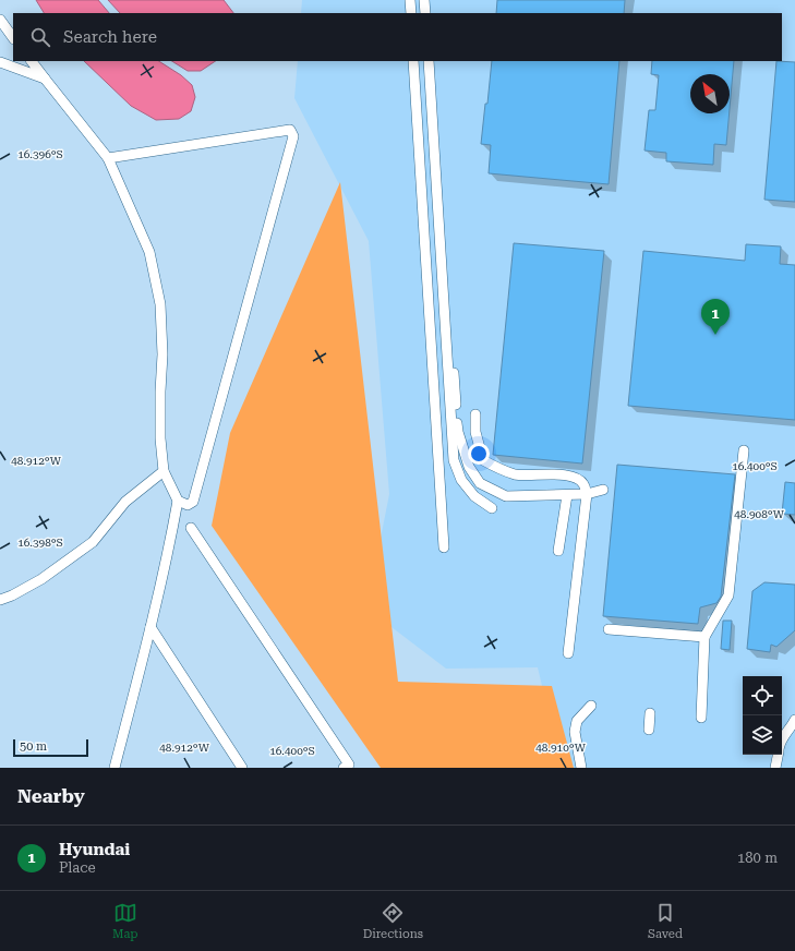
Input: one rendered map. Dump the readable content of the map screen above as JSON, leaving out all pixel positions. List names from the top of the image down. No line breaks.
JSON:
{"scale_bar":"50 m","north":"top left","page":{"search":"Search here","pins":"1","scale":"50 m","heading":"Nearby","list":[{"mark":"1","name":"Hyundai","note":"Place","value":"180 m"}],"nav":["Map","Directions","Saved"]},"coordinates":["16.396°S","48.912°W","16.400°S","48.908°W","16.398°S","48.910°W"]}
